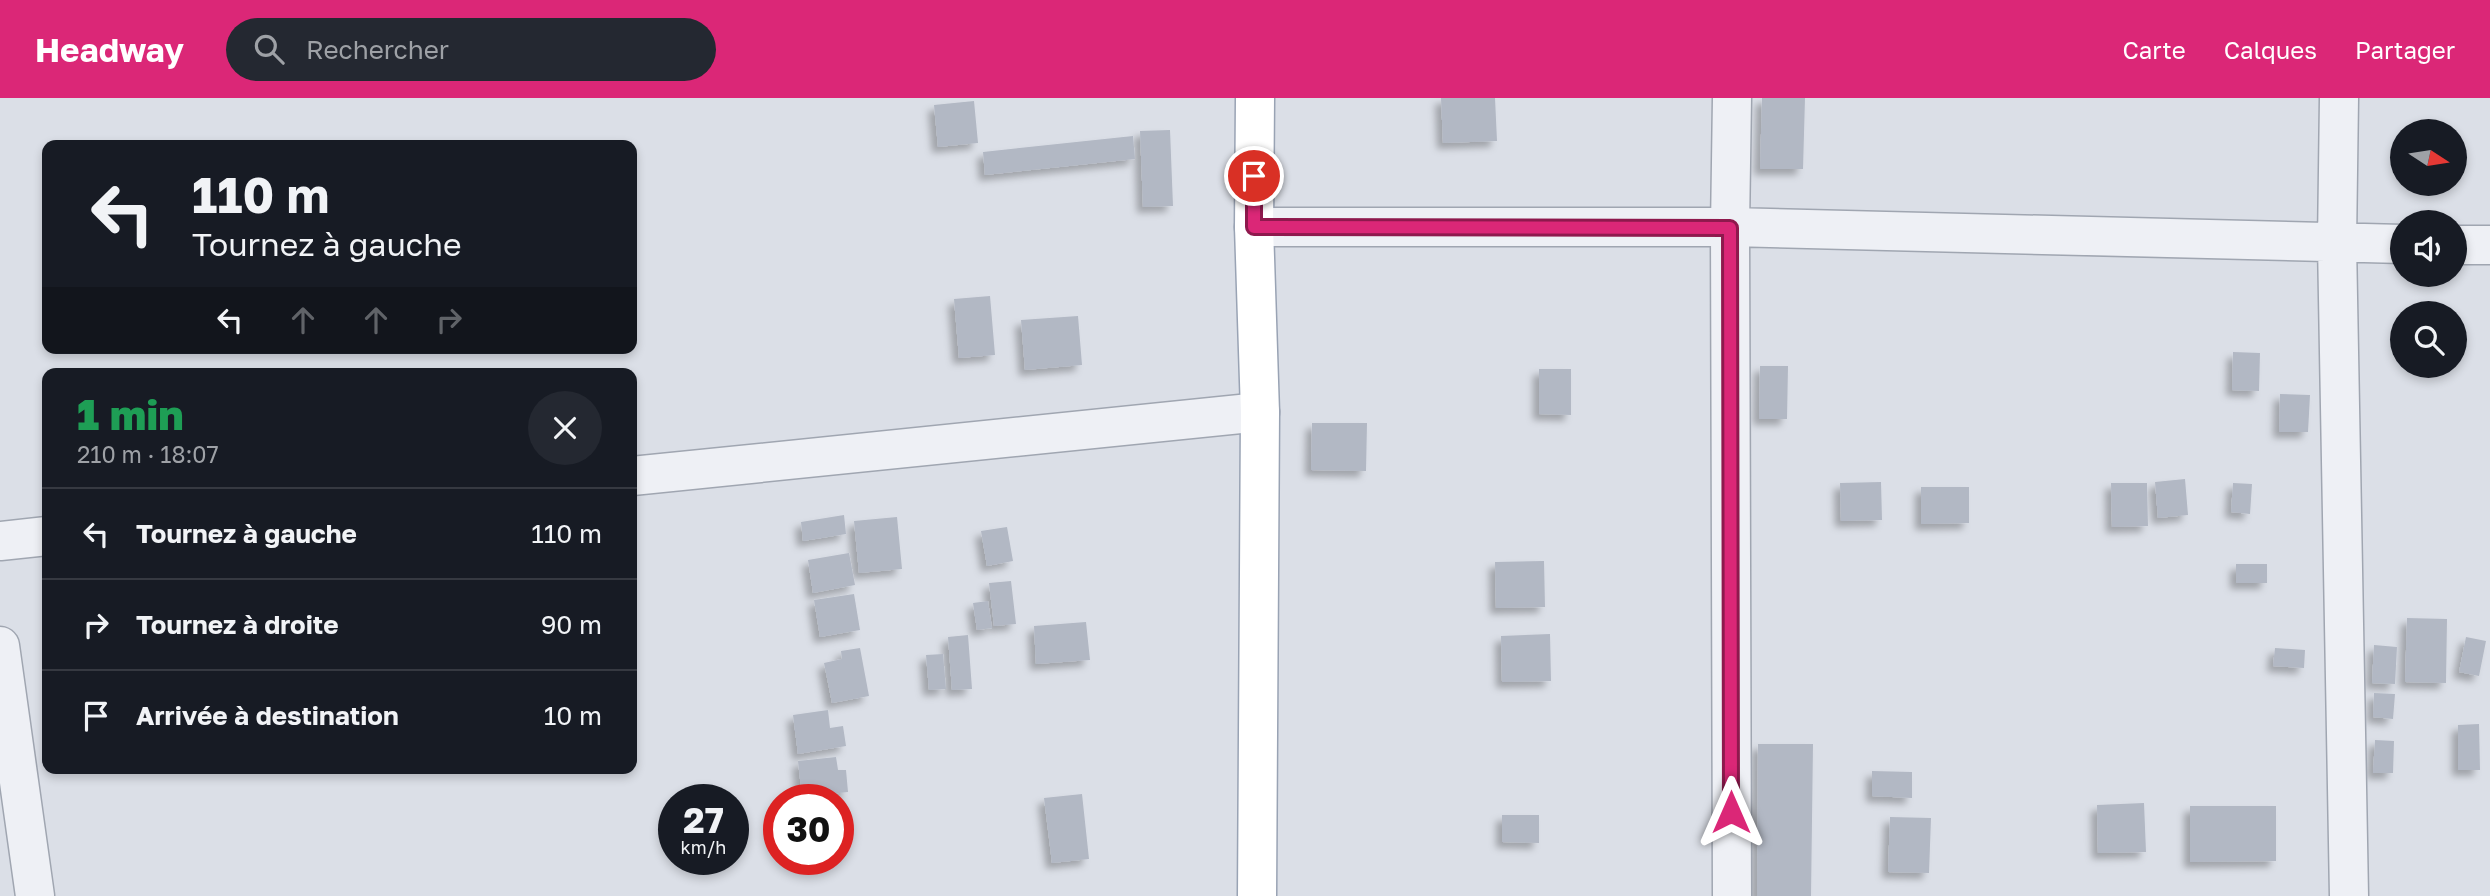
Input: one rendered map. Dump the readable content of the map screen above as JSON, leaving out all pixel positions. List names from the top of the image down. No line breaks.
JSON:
{"north":"right","page":{"header":"Headway","search":"Rechercher","nav":["Carte","Calques","Partager"],"turn":["110 m","Tournez à gauche"],"heading":["1 min","210 m · 18:07"],"list":[{"name":"Tournez à gauche","value":"110 m"},{"name":"Tournez à droite","value":"90 m"},{"name":"Arrivée à destination","value":"10 m"}],"speed":"27 km/h","limit":"30"}}
